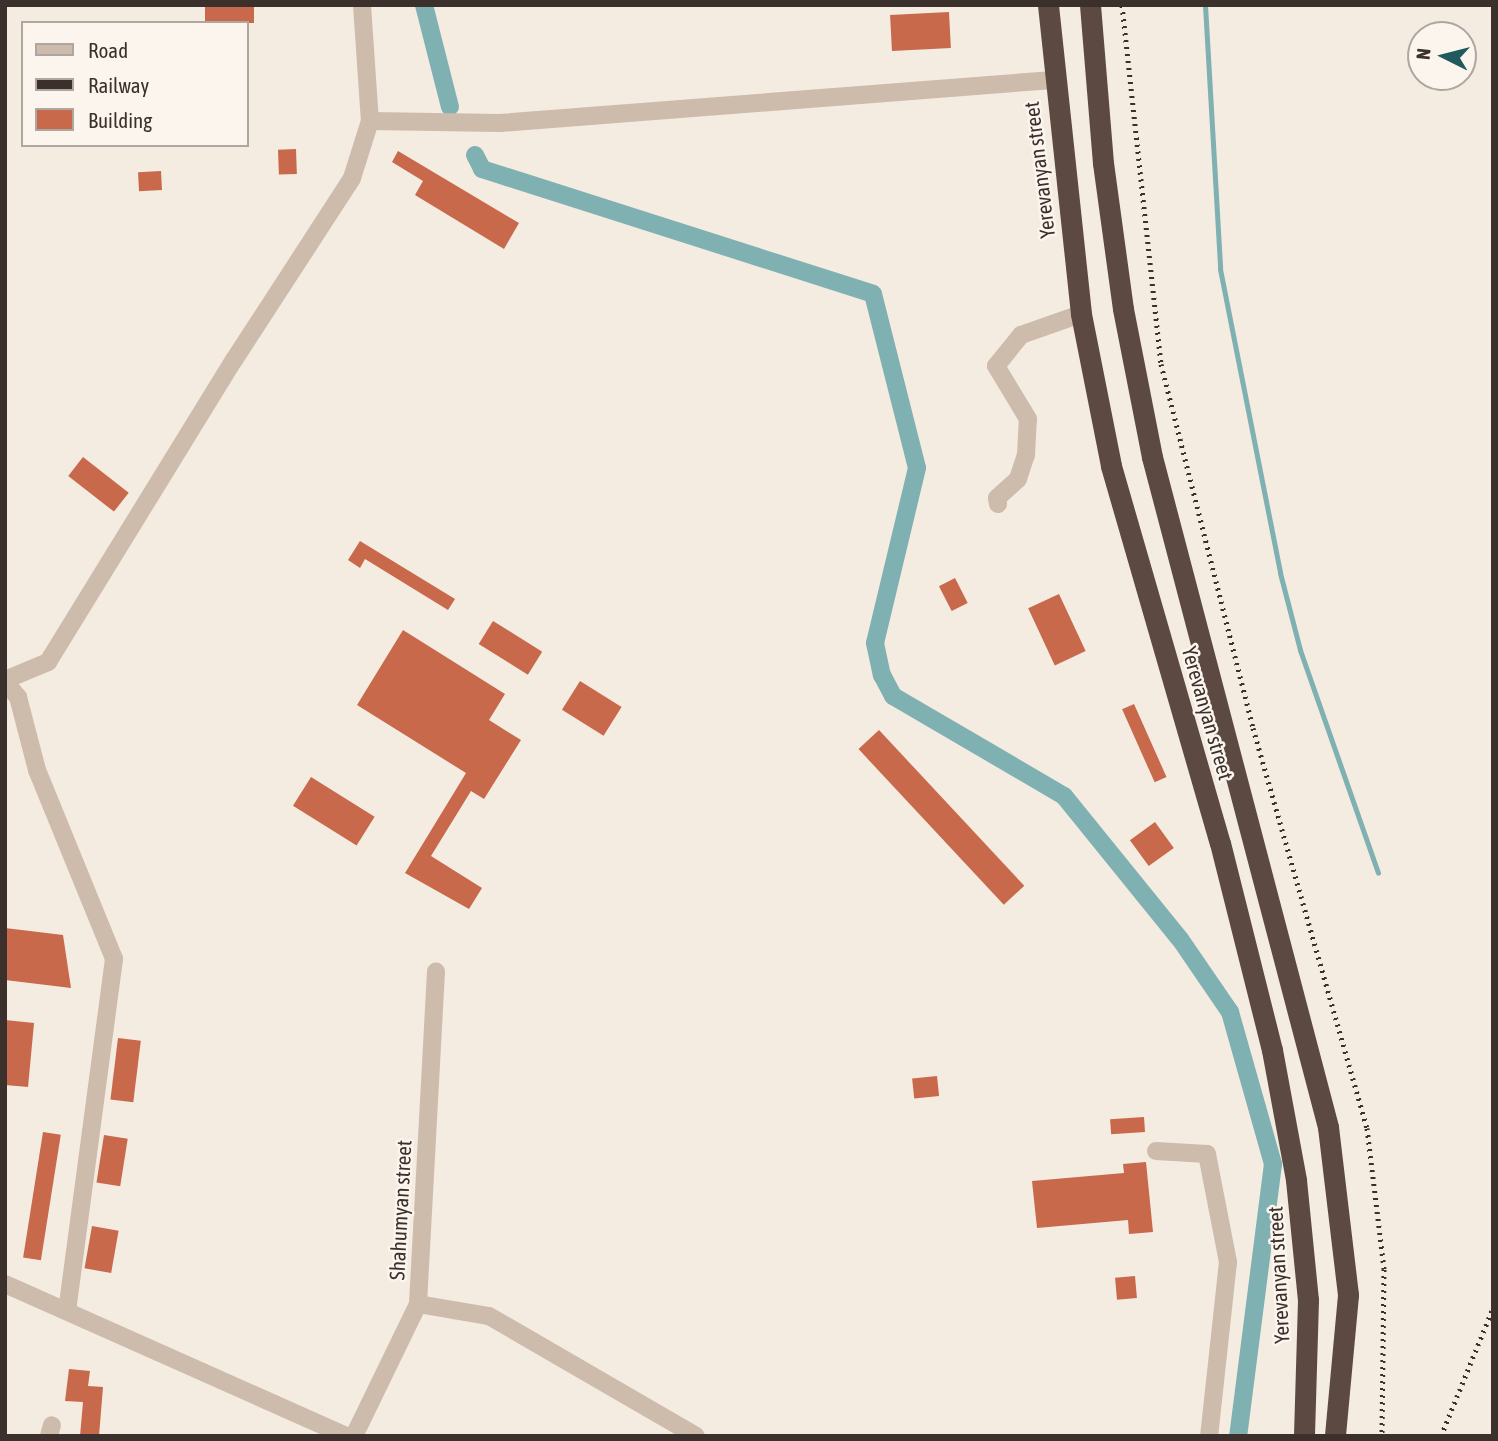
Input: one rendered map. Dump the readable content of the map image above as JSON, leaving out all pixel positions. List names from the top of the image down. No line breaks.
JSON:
{"streets":{"highway":["Yerevanyan street"],"street":["Shahumyan street"]},"legend":["Road","Railway","Building"],"north":"left"}
